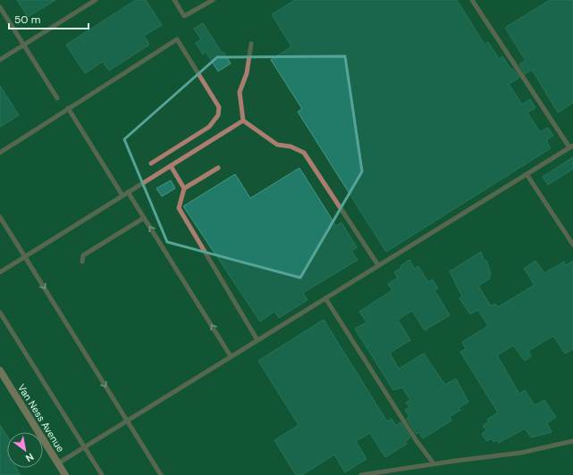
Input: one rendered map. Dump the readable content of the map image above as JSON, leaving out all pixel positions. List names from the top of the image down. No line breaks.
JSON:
{"streets":{"main road":["Van Ness Avenue"]},"scale_bar":"50 m","north":"bottom right"}
